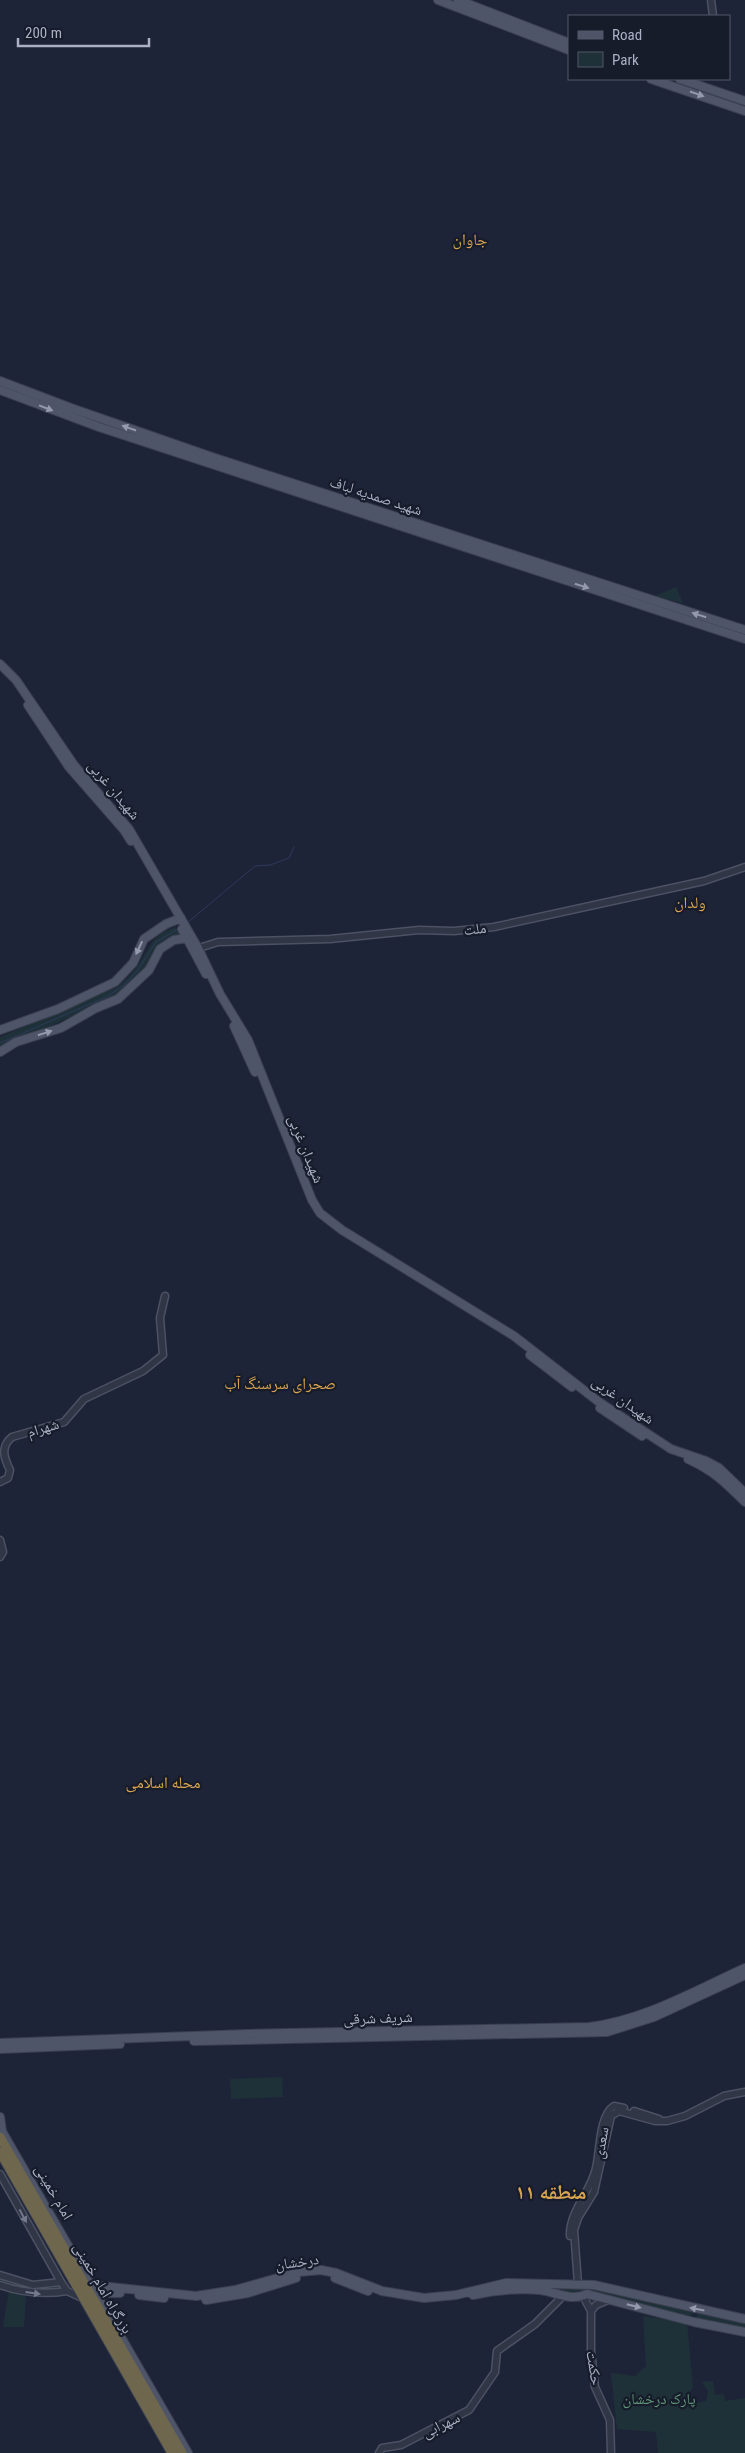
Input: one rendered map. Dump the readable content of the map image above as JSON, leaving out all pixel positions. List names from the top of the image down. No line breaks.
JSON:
{"streets":{"highway":["بزرگراه امام خمینی"],"main road":["شهید صمدیه لباف","شهیدان غربی","شریف شرقی","امام خمینی","درخشان"],"street":["ملت","شهرام","سعدی","حکمت","سهرابی"]},"crossings":[["شهیدان غربی","ملت"],["سعدی","درخشان"],["امام خمینی","درخشان"],["امام خمینی","بزرگراه امام خمینی"],["درخشان","سهرابی"]],"districts":["جاوان","ولدان","صحرای سرسنگ آب","محله اسلامی","منطقه ۱۱"],"parks":["پارک درخشان"],"legend":["Road","Park"],"scale_bar":"200 m"}
